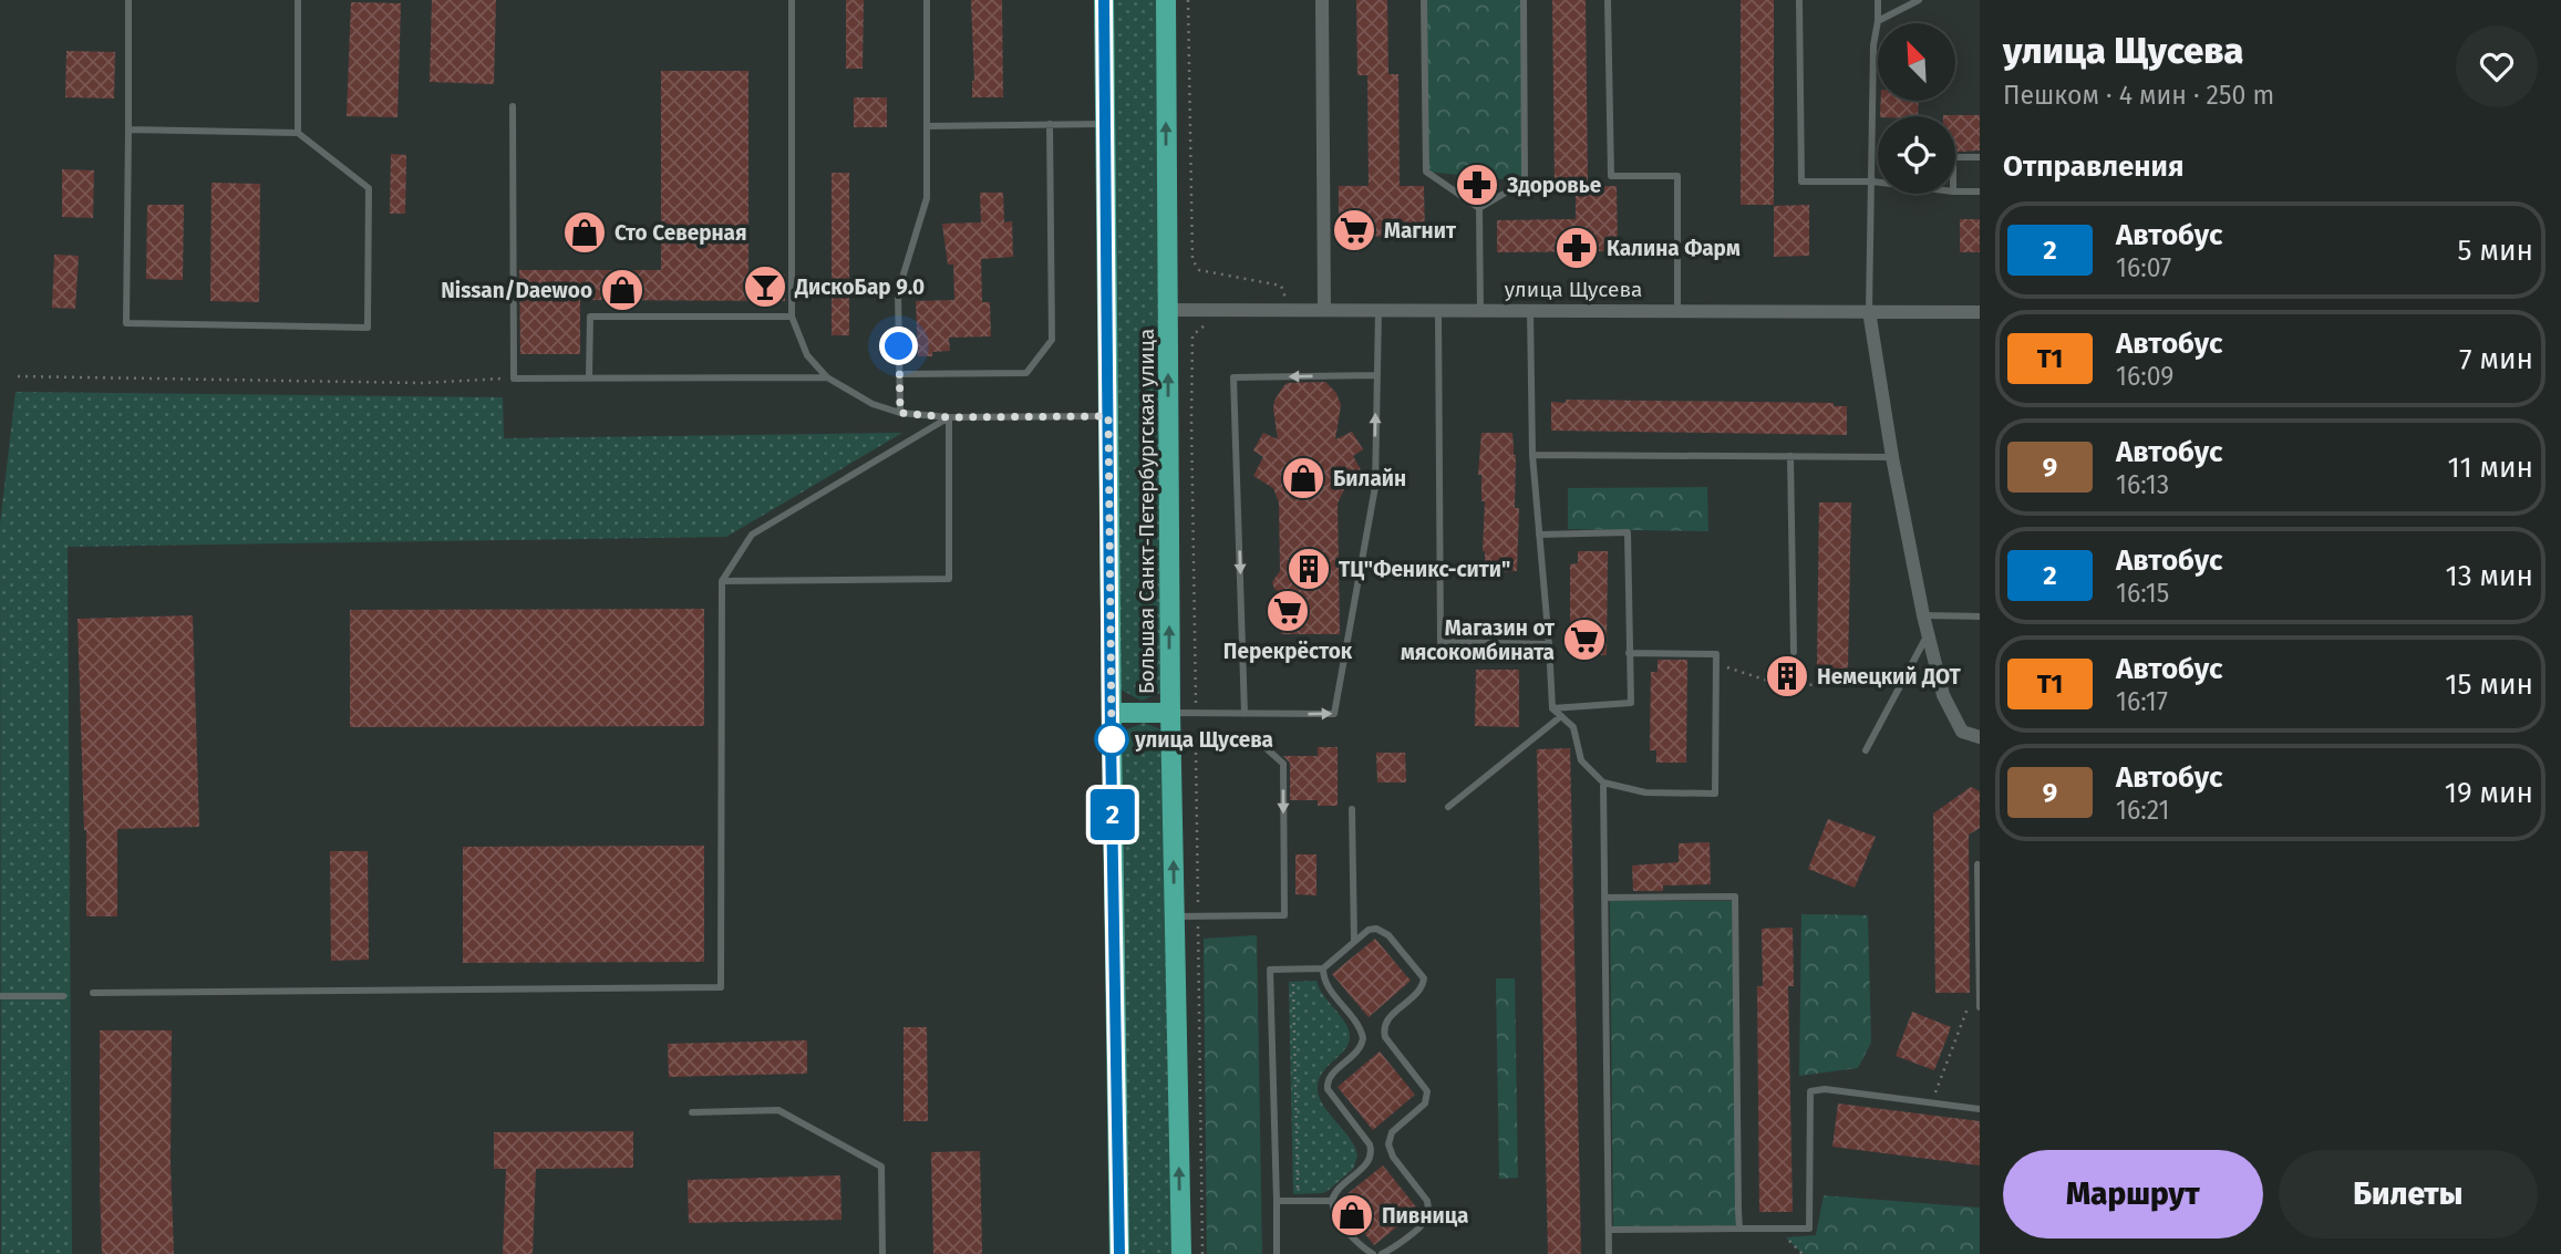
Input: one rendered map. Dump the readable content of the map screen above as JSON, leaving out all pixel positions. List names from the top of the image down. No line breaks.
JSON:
{"streets":{"main road":["Большая Санкт-Петербургская улица"],"street":["улица Щусева"]},"crossings":[["улица Щусева","Большая Санкт-Петербургская улица"]],"places":{"pharmacy":["Здоровье","Калина Фарм"],"supermarket":["Магнит","Перекрёсток","Магазин от мясокомбината"],"shop":["Сто Северная","Nissan/Daewoo","Билайн","Пивница"],"bar":["ДискоБар 9.0"],"building":["ТЦ\"Феникс-сити\"","Немецкий ДОТ"],"other":["улица Щусева"]},"lines":["bus line 2"],"north":"top left","page":{"on_map":"2","heading":[["улица Щусева","Пешком · 4 мин · 250 m"],"Отправления"],"list":[{"mark":"2","name":"Автобус","note":"16:07","value":"5 мин"},{"mark":"Т1","name":"Автобус","note":"16:09","value":"7 мин"},{"mark":"9","name":"Автобус","note":"16:13","value":"11 мин"},{"mark":"2","name":"Автобус","note":"16:15","value":"13 мин"},{"mark":"Т1","name":"Автобус","note":"16:17","value":"15 мин"},{"mark":"9","name":"Автобус","note":"16:21","value":"19 мин"}],"buttons":["Маршрут","Билеты"]}}
